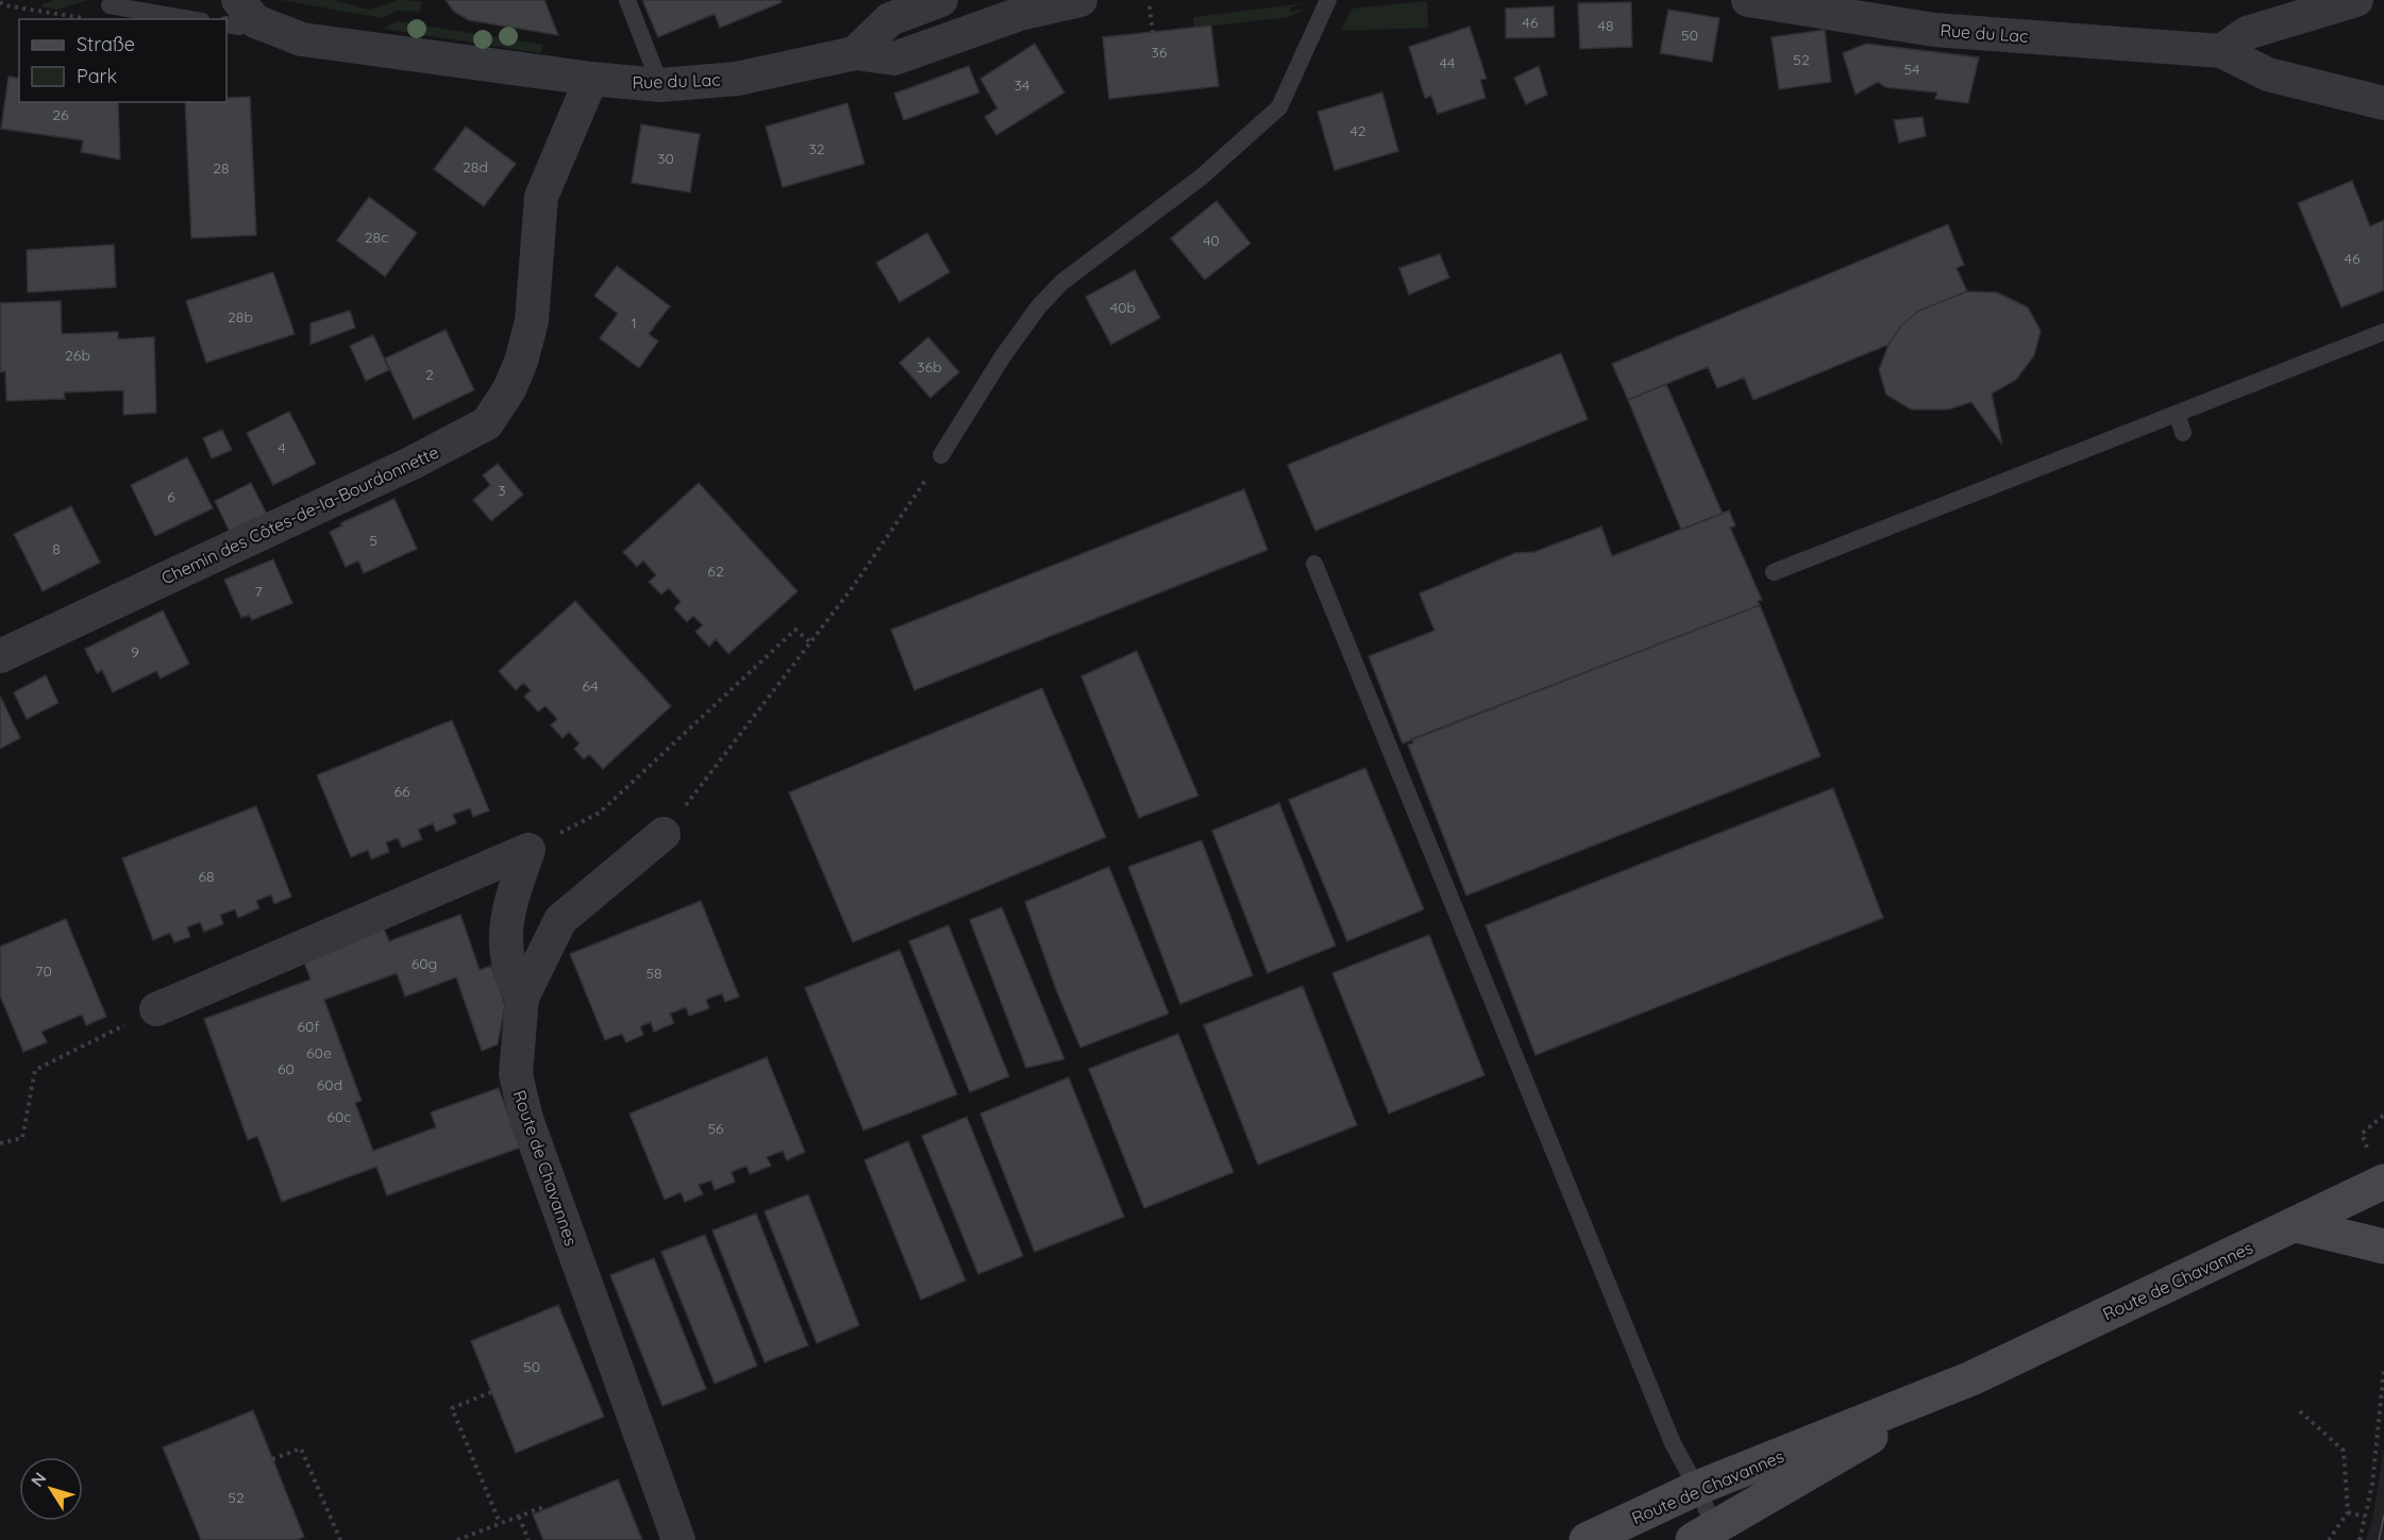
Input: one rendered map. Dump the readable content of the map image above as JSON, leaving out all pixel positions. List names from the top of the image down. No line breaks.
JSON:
{"streets":{"main road":["Route de Chavannes"],"street":["Rue du Lac","Chemin des Côtes-de-la-Bourdonnette"]},"crossings":[["Rue du Lac","Chemin des Côtes-de-la-Bourdonnette"]],"house_numbers":["46","48","50","36","52","44","54","34","26","42","32","30","28d","28","28c","40","46","40b","28b","1","26b","36b","2","4","3","6","5","8","62","7","9","64","66","68","60g","70","58","60f","60e","60","60d","60c","56","50","52"],"legend":["Straße","Park"],"north":"top left"}
